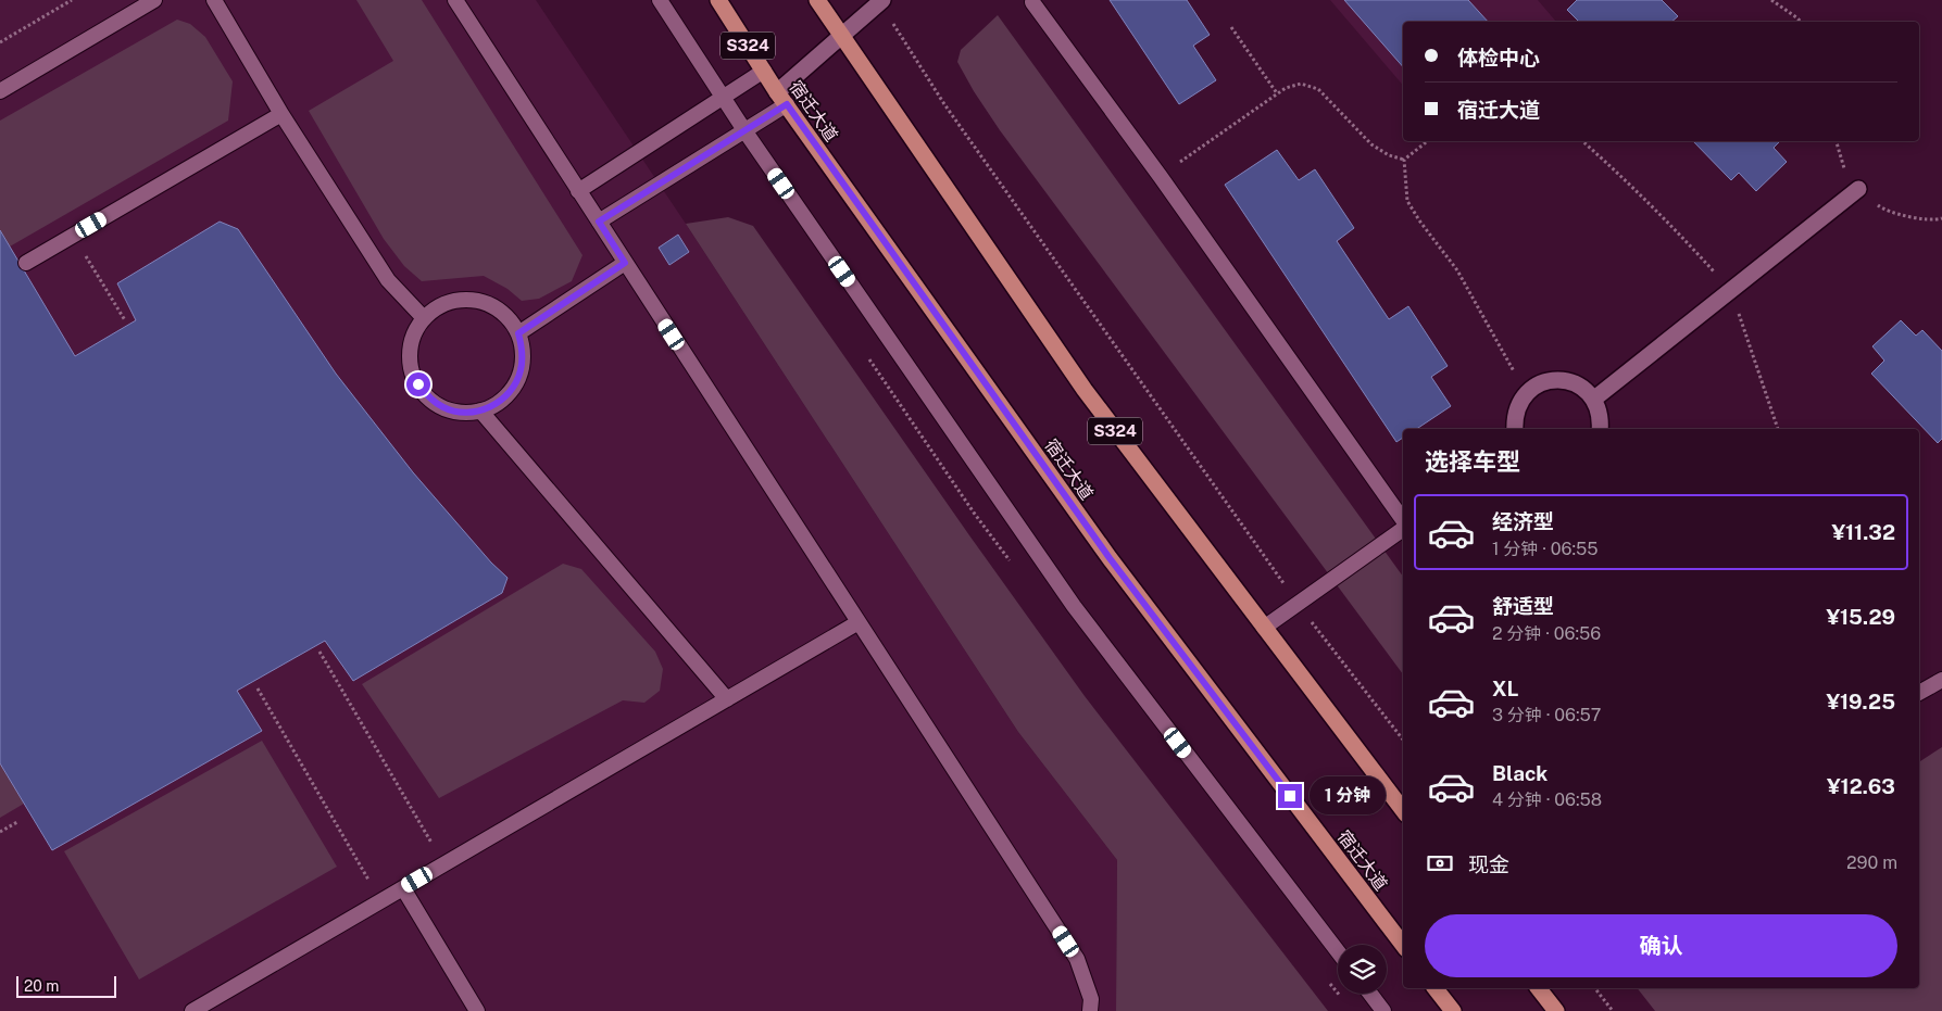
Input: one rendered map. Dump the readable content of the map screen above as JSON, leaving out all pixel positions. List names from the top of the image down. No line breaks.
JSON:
{"streets":{"main road":["S324","宿迁大道"]},"scale_bar":"20 m","page":{"banner":["体检中心","宿迁大道"],"heading":"选择车型","list":[{"name":"经济型","note":"1 分钟 · 06:55","value":"¥11.32"},{"name":"舒适型","note":"2 分钟 · 06:56","value":"¥15.29"},{"name":"XL","note":"3 分钟 · 06:57","value":"¥19.25"},{"name":"Black","note":"4 分钟 · 06:58","value":"¥12.63"}],"bubble":"1 分钟","pay":["现金","290 m"],"buttons":"确认","scale":"20 m"}}
